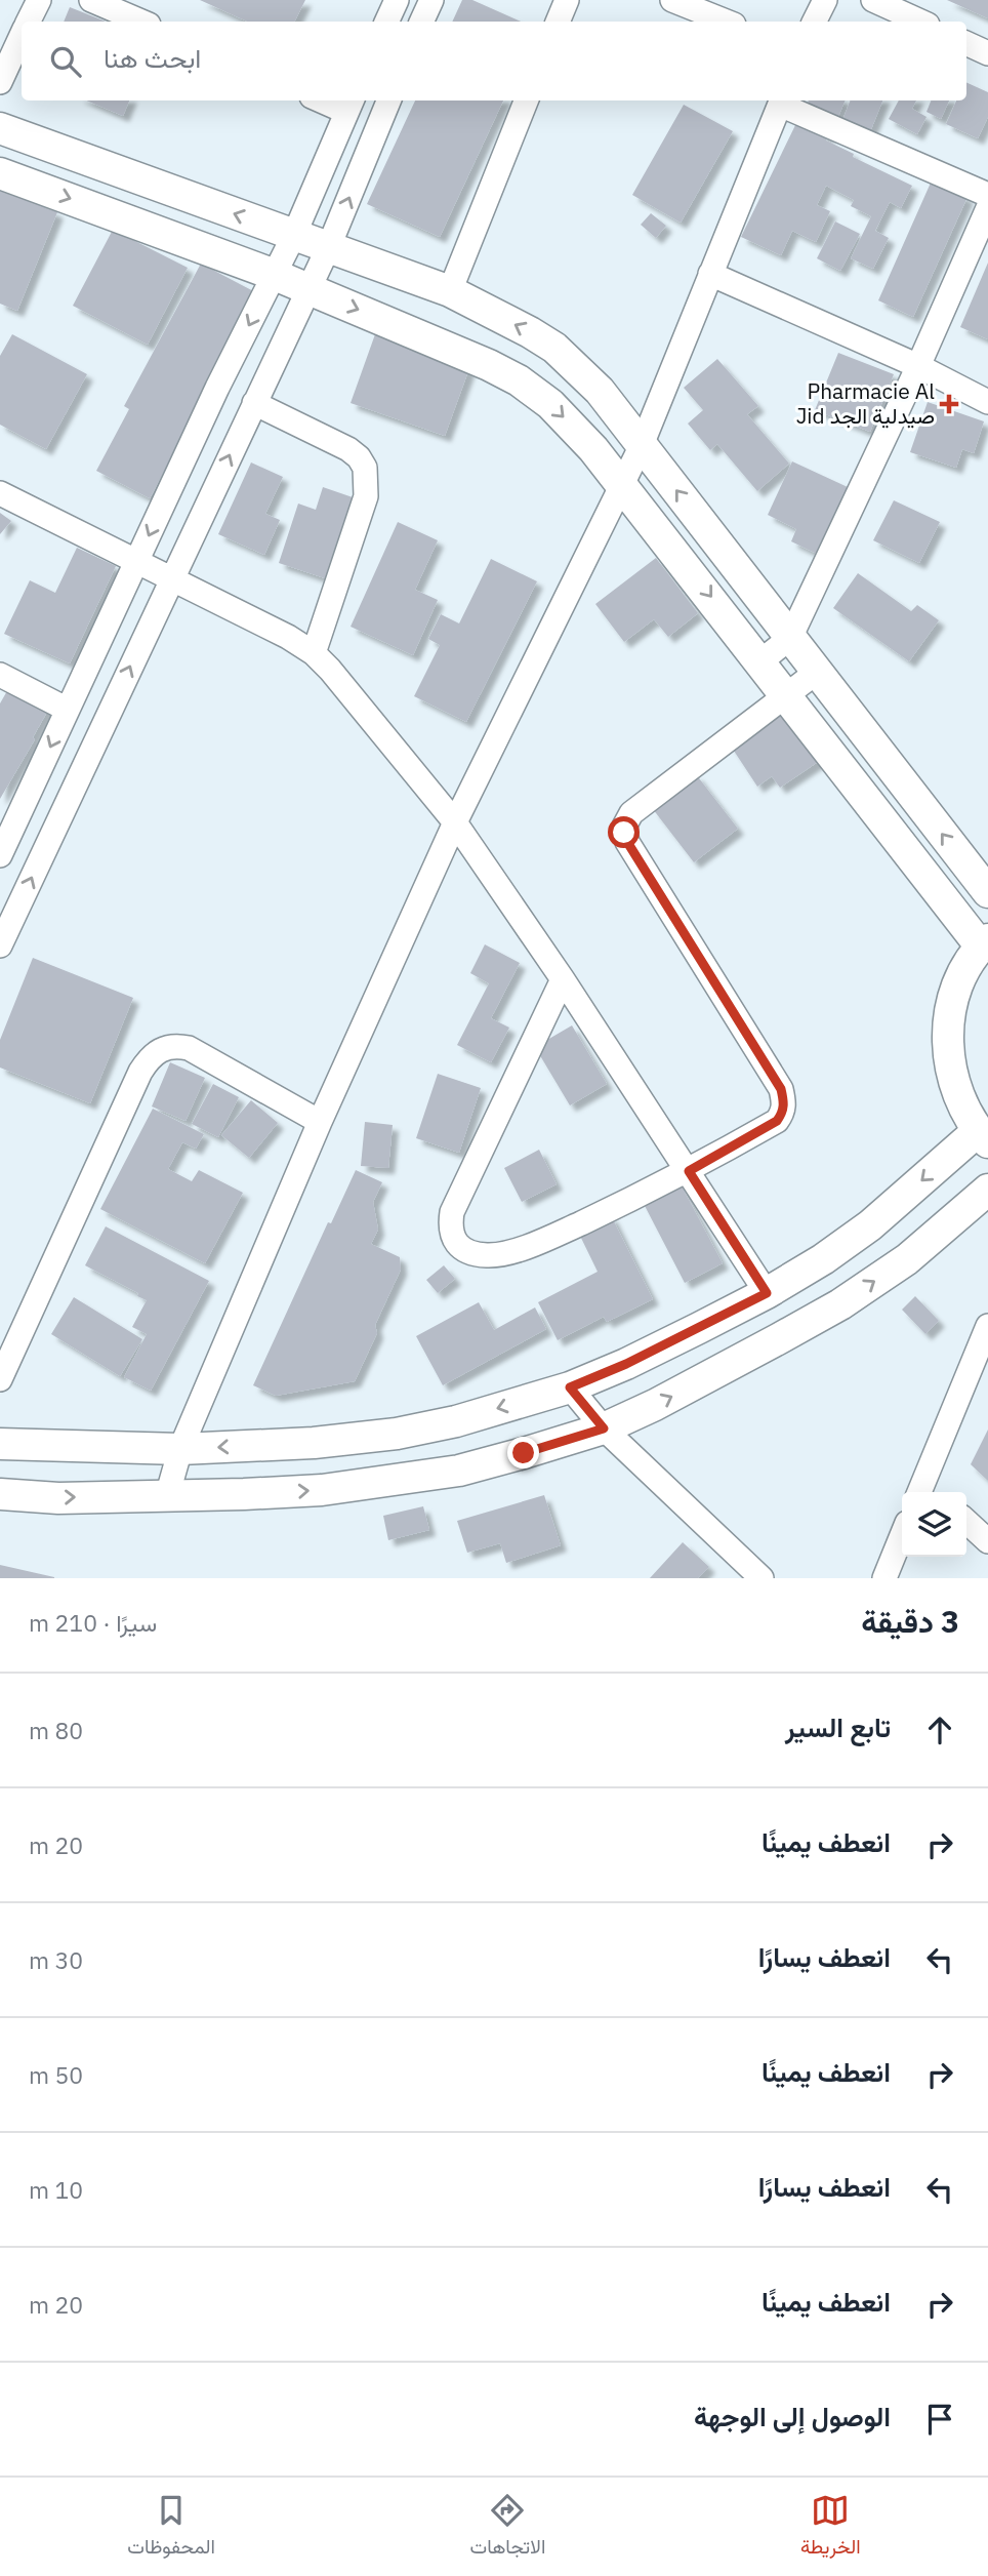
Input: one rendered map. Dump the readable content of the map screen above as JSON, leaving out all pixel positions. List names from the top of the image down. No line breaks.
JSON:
{"places":{"health":["Pharmacie Al Jid صيدلية الجد"]},"page":{"search":"ابحث هنا","heading":["3 دقيقة","سيرًا · 210 m"],"list":[["تابع السير","80 m"],["انعطف يمينًا","20 m"],["انعطف يسارًا","30 m"],["انعطف يمينًا","50 m"],["انعطف يسارًا","10 m"],["انعطف يمينًا","20 m"],"الوصول إلى الوجهة"],"nav":["الخريطة","الاتجاهات","المحفوظات"]}}
